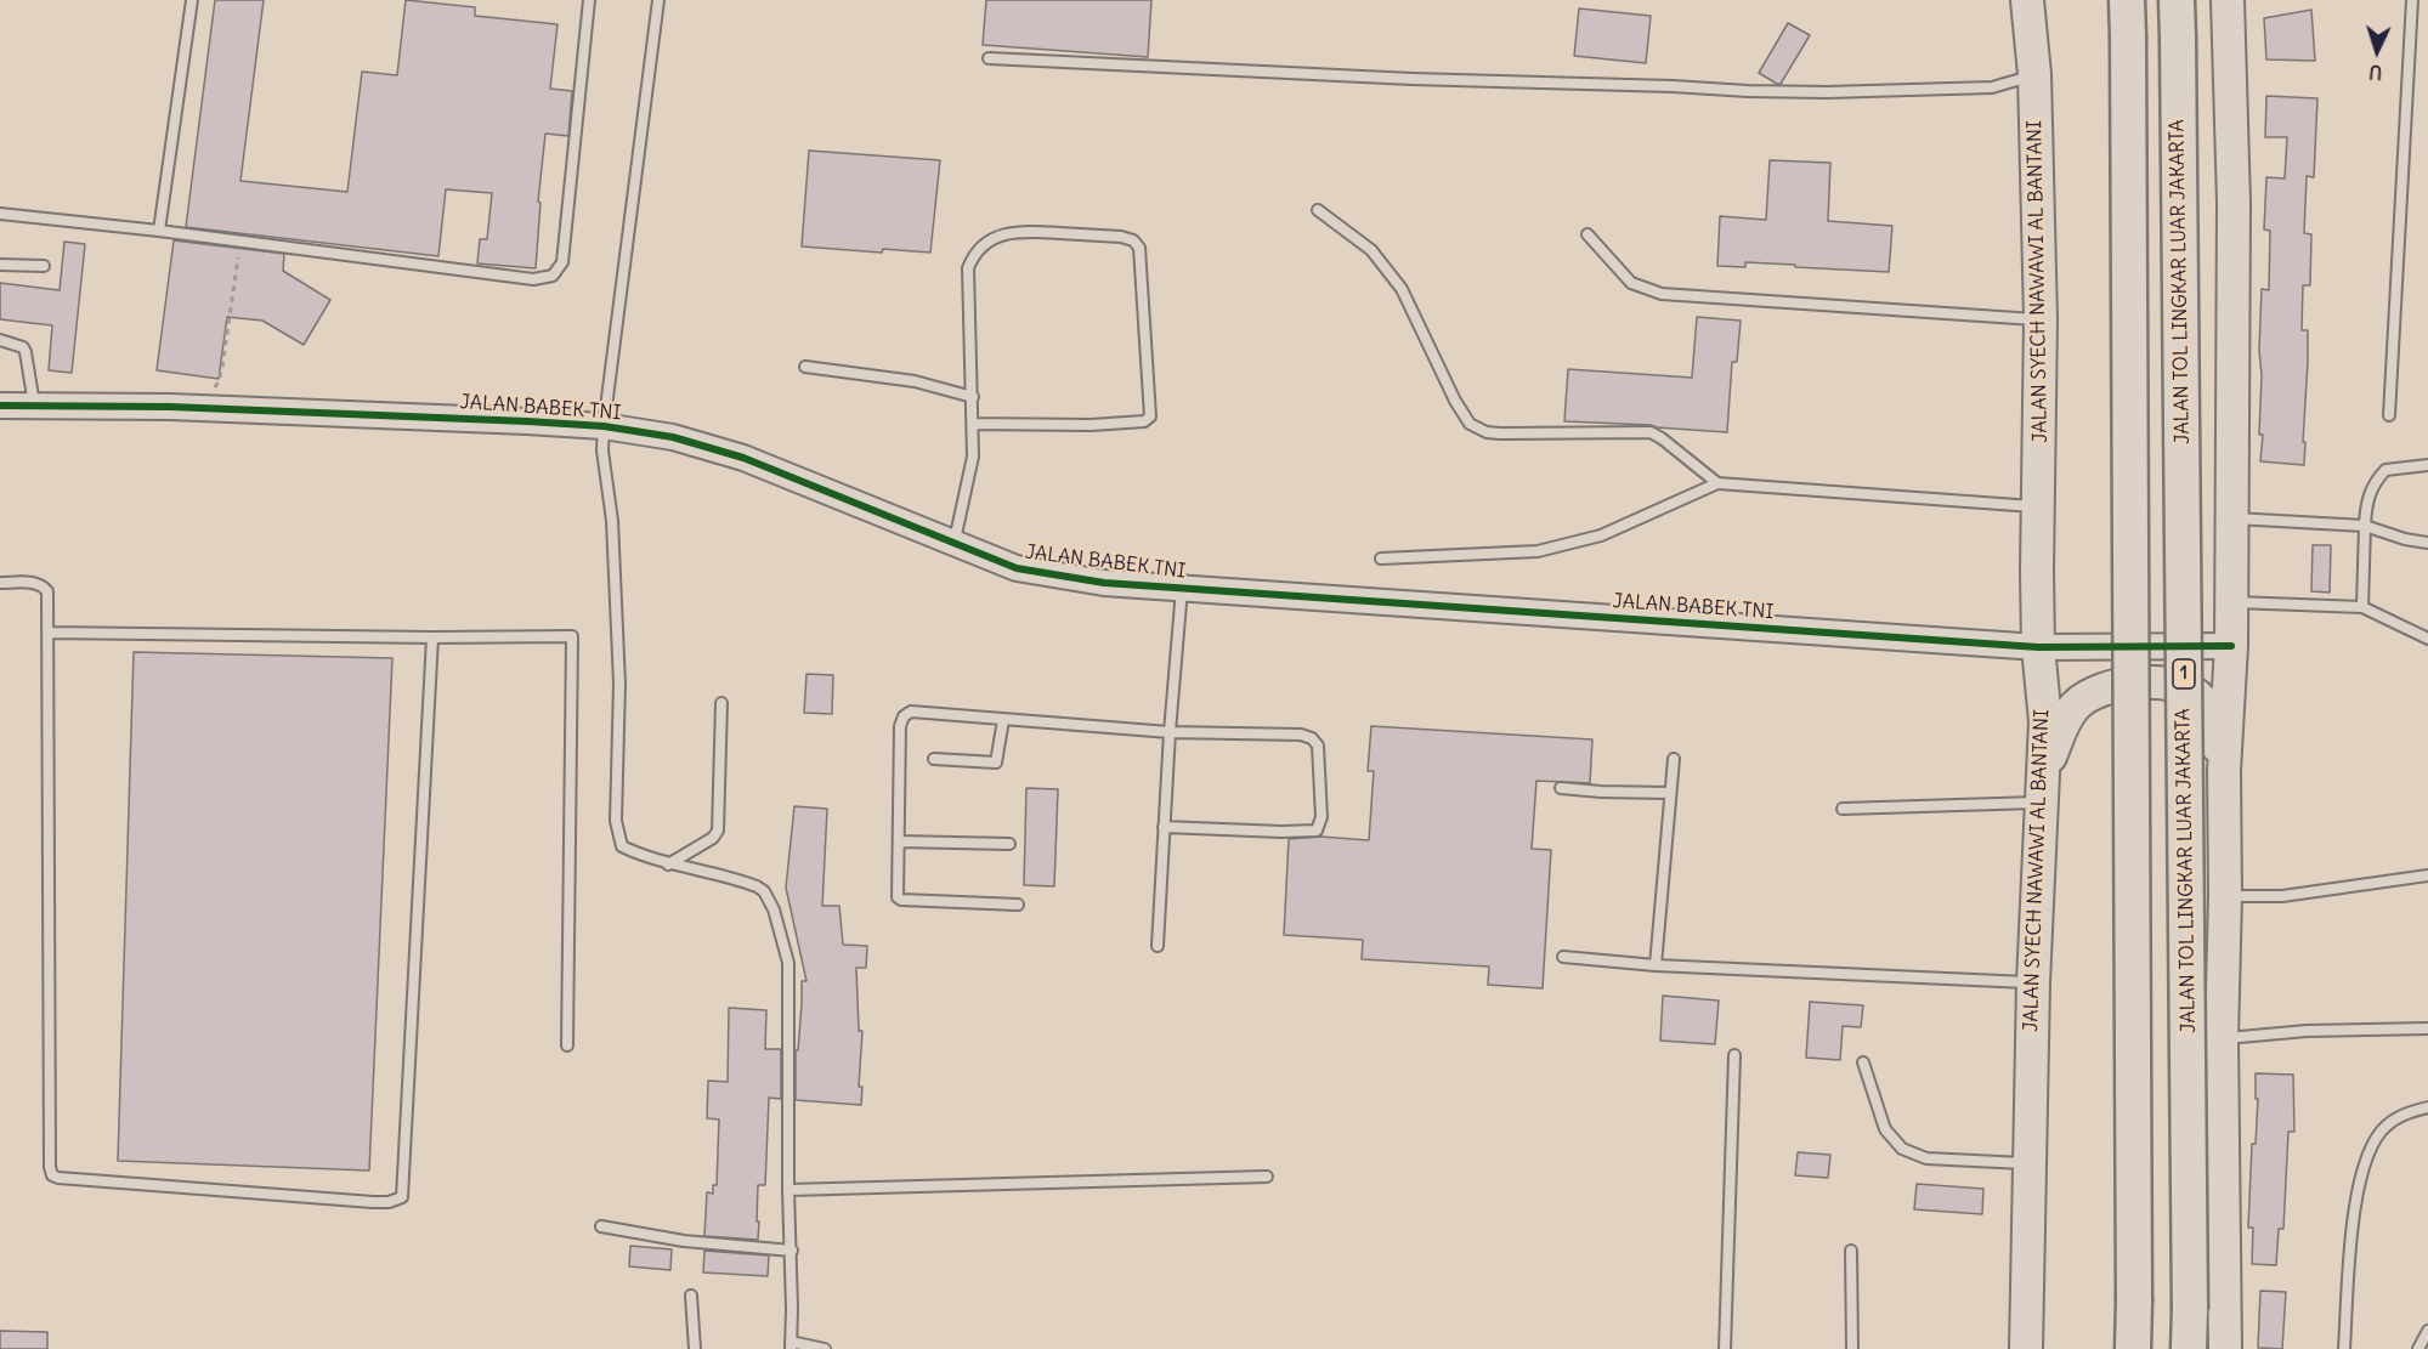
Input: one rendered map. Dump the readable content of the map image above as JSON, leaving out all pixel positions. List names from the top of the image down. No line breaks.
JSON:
{"streets":{"highway":["JALAN SYECH NAWAWI AL BANTANI","JALAN TOL LINGKAR LUAR JAKARTA","1"],"street":["JALAN BABEK TNI"]},"crossings":[["JALAN SYECH NAWAWI AL BANTANI","JALAN BABEK TNI"]],"north":"bottom"}
